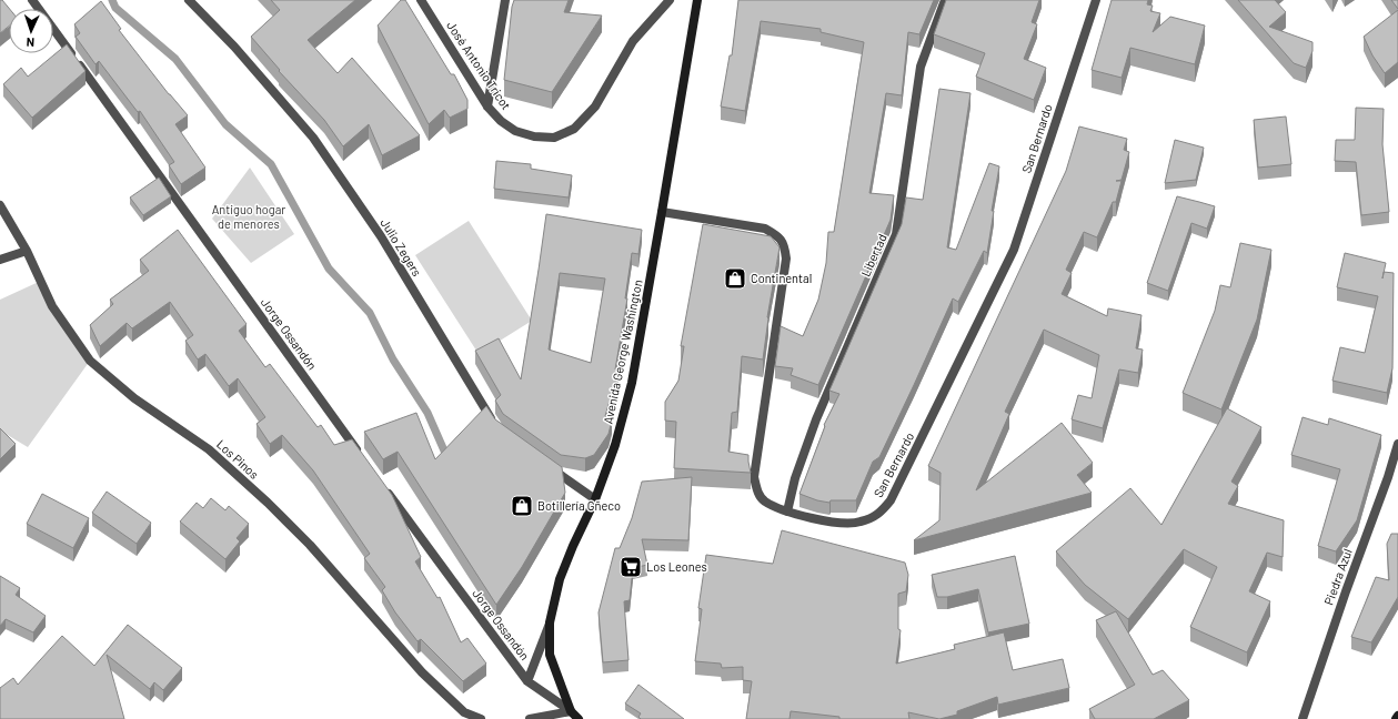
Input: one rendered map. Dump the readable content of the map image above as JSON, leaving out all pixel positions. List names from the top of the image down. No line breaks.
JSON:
{"streets":{"main road":["Avenida George Washington"],"street":["José Antonio Tricot","San Bernardo","Julio Zegers","Libertad","Jorge Ossandón","Los Pinos","Piedra Azul"]},"crossings":[["San Bernardo","Libertad"],["San Bernardo","Avenida George Washington"],["Jorge Ossandón","Avenida George Washington"]],"parks":["Antiguo hogar de menores"],"places":{"shop":["Continental","Botillería Gñeco"],"supermarket":["Los Leones"]},"north":"bottom"}
